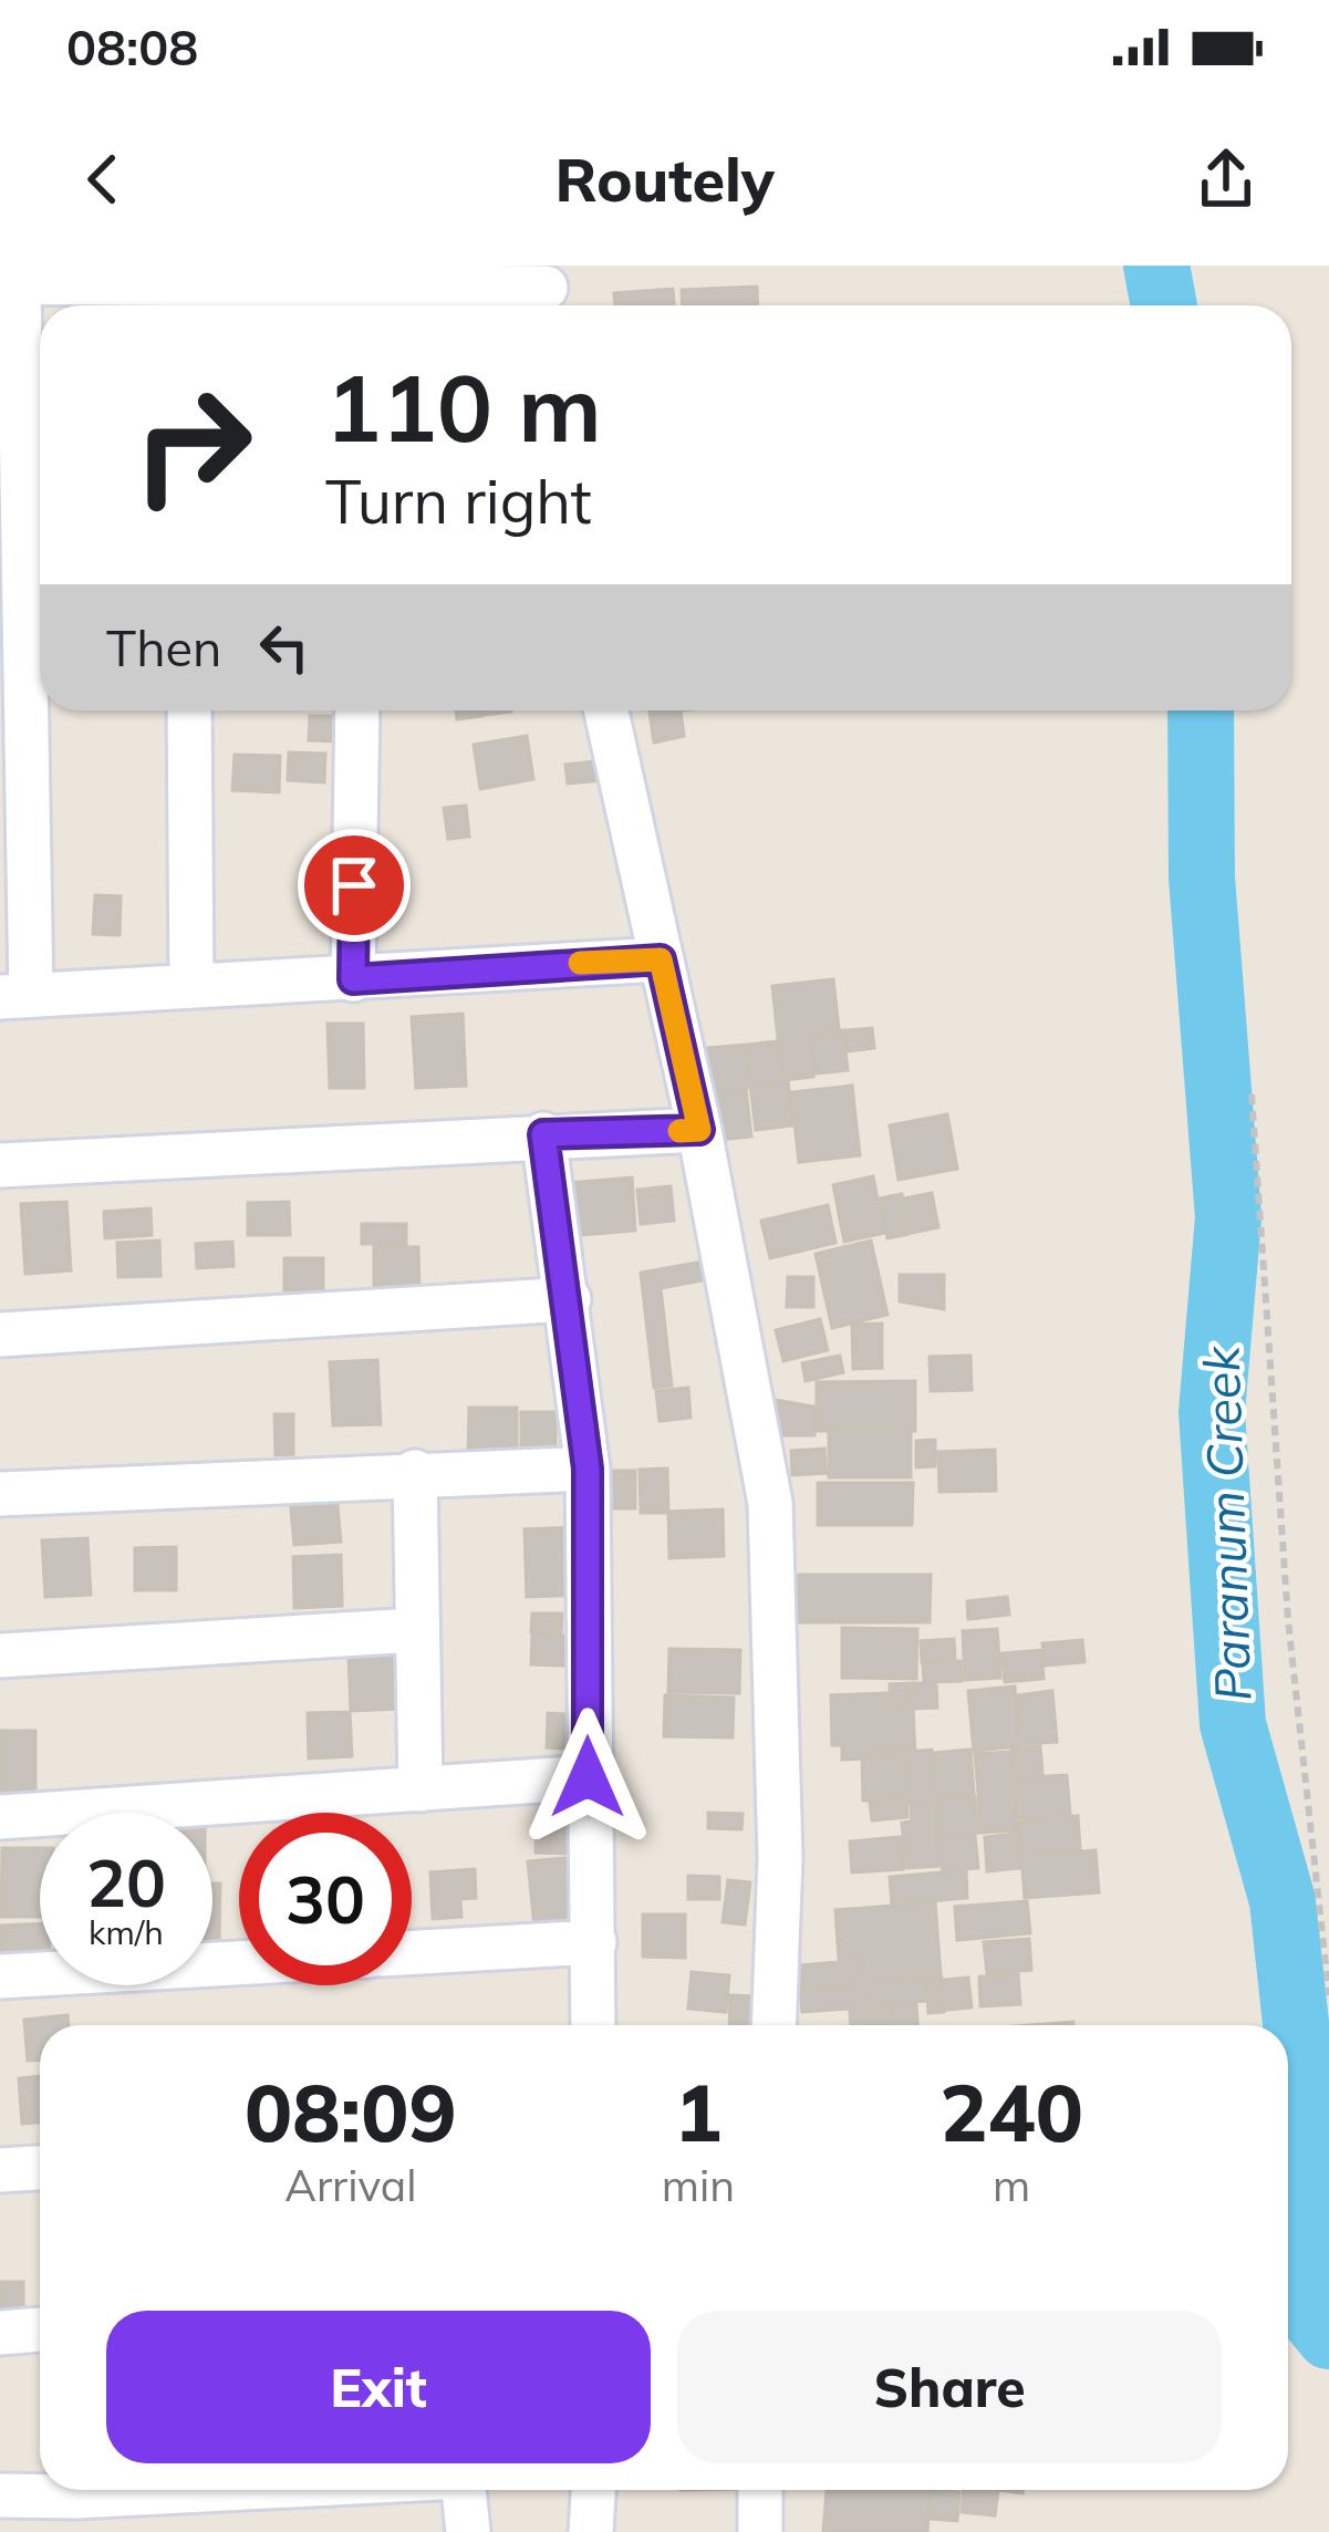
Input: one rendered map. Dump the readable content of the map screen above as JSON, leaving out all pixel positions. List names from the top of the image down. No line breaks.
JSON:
{"water":["Paranum Creek"],"page":{"status":"08:08","header":"Routely","turn":["110 m","Turn right"],"then":"Then","speed":"20 km/h","limit":"30","eta":["08:09","Arrival","1","min","240","m"],"buttons":["Exit","Share"]}}
